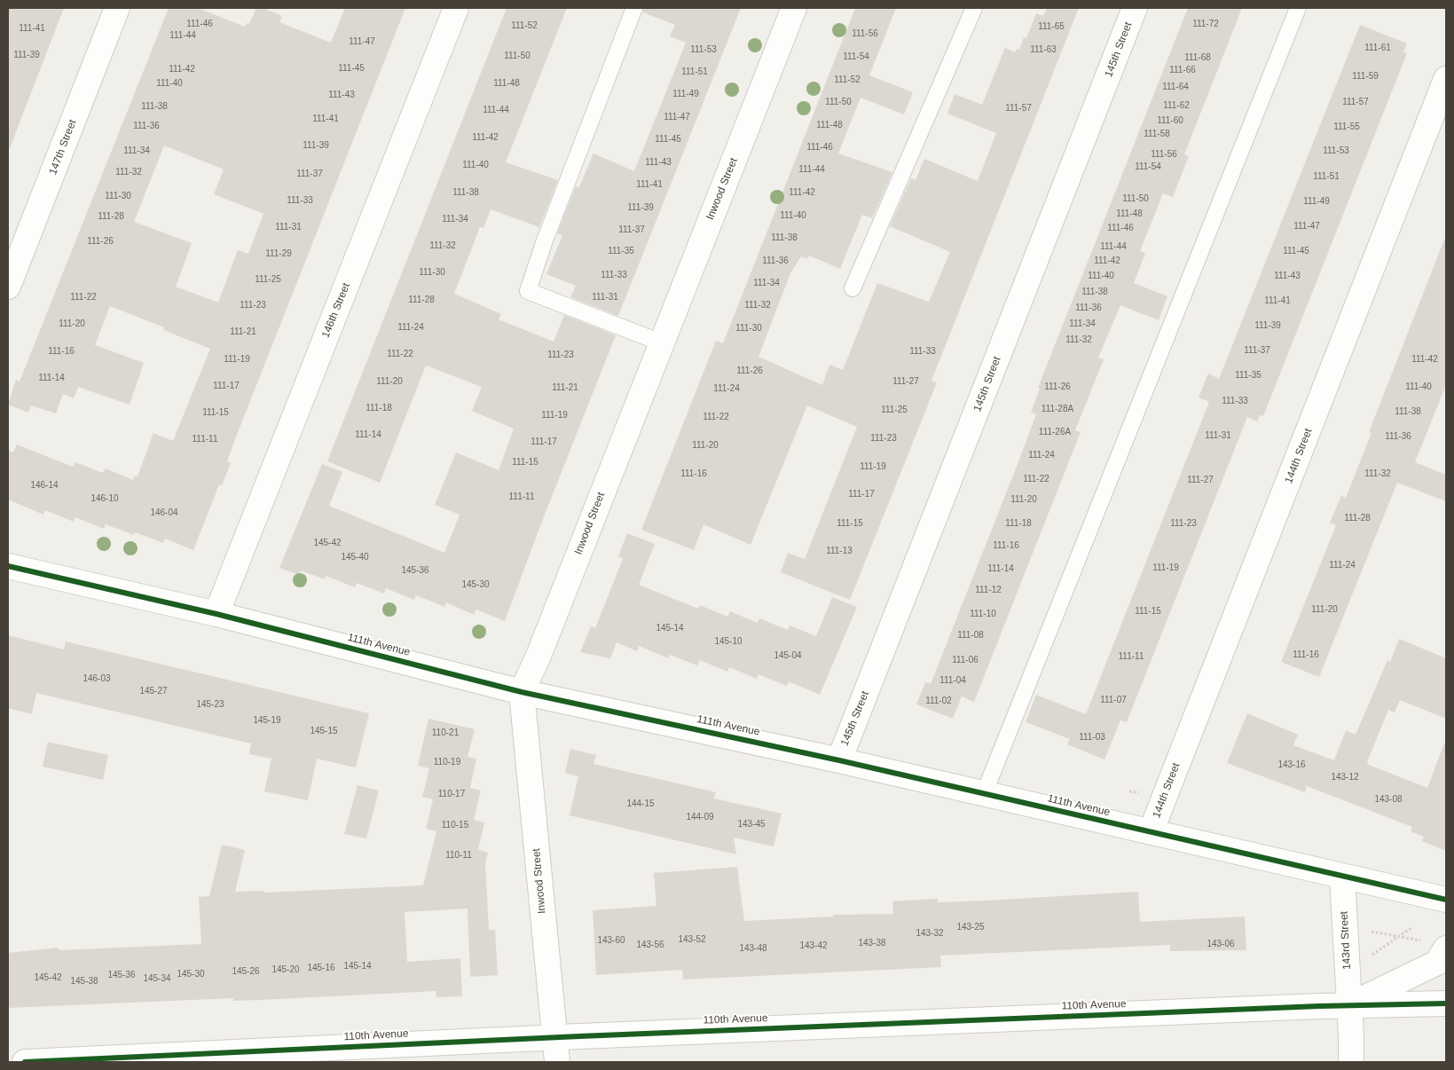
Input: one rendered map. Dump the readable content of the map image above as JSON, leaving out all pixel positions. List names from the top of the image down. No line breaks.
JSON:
{"streets":{"street":["145th Street","147th Street","Inwood Street","146th Street","144th Street","111th Avenue","143rd Street","110th Avenue"]},"crossings":[["145th Street","111th Avenue"],["Inwood Street","111th Avenue"],["Inwood Street","110th Avenue"],["146th Street","111th Avenue"],["144th Street","111th Avenue"],["111th Avenue","143rd Street"],["143rd Street","110th Avenue"]],"house_numbers":["111-46","111-72","111-52","111-65","111-41","111-56","111-44","111-47","111-61","111-53","111-63","111-39","111-50","111-54","111-68","111-45","111-42","111-66","111-51","111-59","111-52","111-40","111-48","111-64","111-49","111-43","111-50","111-57","111-62","111-38","111-57","111-44","111-47","111-41","111-60","111-48","111-36","111-55","111-58","111-42","111-45","111-39","111-46","111-34","111-53","111-56","111-43","111-40","111-54","111-44","111-32","111-37","111-51","111-41","111-38","111-42","111-30","111-50","111-33","111-49","111-39","111-48","111-40","111-28","111-34","111-47","111-31","111-46","111-37","111-38","111-26","111-32","111-44","111-35","111-45","111-29","111-36","111-42","111-30","111-33","111-40","111-43","111-25","111-34","111-38","111-22","111-31","111-28","111-41","111-23","111-32","111-36","111-20","111-34","111-39","111-24","111-30","111-21","111-32","111-37","111-16","111-33","111-22","111-23","111-19","111-42","111-26","111-35","111-14","111-20","111-27","111-17","111-26","111-40","111-21","111-24","111-33","111-18","111-28A","111-25","111-38","111-15","111-19","111-22","111-26A","111-14","111-31","111-36","111-23","111-11","111-17","111-20","111-24","111-15","111-19","111-16","111-32","111-22","111-27","146-14","111-17","111-11","146-10","111-20","146-04","111-28","111-15","111-18","111-23","145-42","111-16","111-13","145-40","111-24","111-19","111-14","145-36","145-30","111-12","111-20","111-15","111-10","145-14","111-08","145-10","111-16","145-04","111-11","111-06","146-03","111-04","145-27","111-07","111-02","145-23","145-19","145-15","110-21","111-03","110-19","143-16","143-12","110-17","143-08","144-15","144-09","143-45","110-15","110-11","143-25","143-32","143-52","143-60","143-38","143-06","143-56","143-42","143-48","145-14","145-16","145-20","145-26","145-30","145-36","145-42","145-34","145-38"]}
